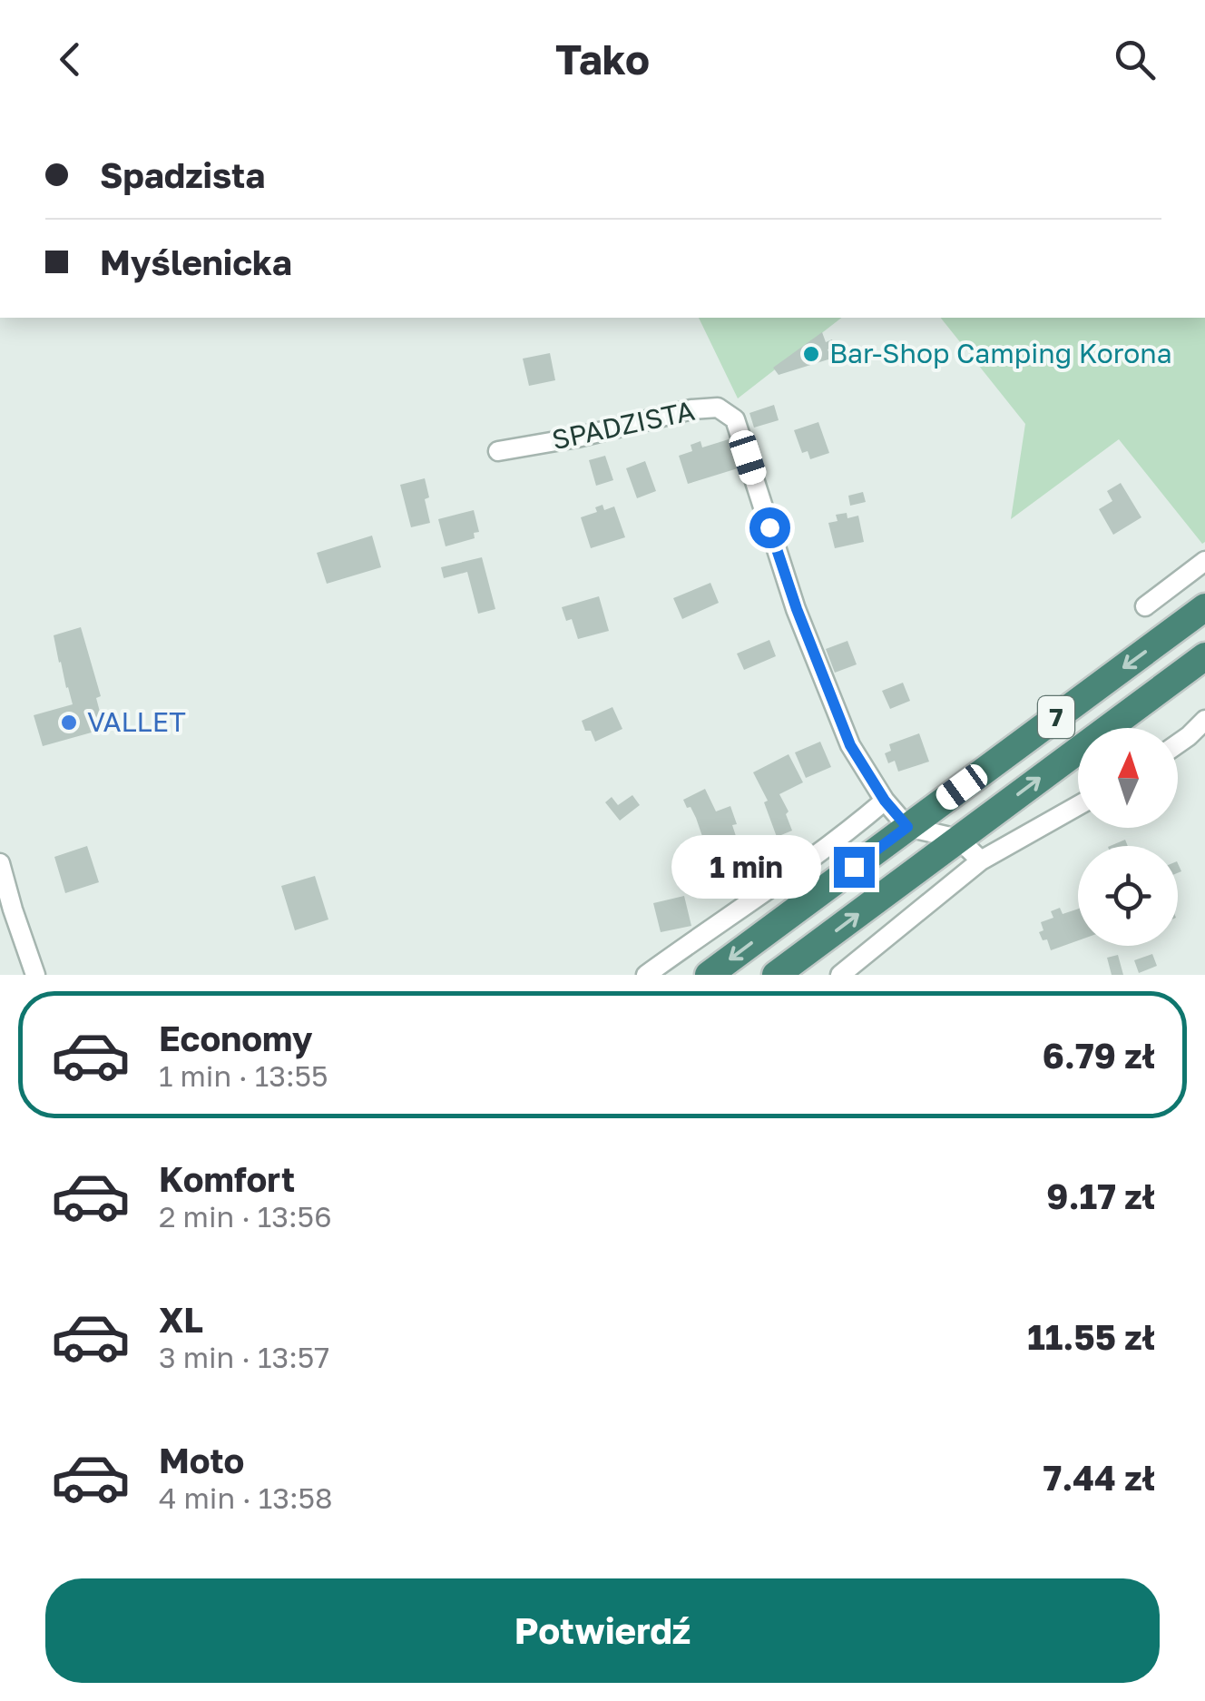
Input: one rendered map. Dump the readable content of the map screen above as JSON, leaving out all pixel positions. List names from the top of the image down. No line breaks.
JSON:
{"streets":{"highway":["7"],"street":["SPADZISTA"]},"crossings":[["SPADZISTA","7"]],"places":["Bar-Shop Camping Korona","VALLET"],"north":"top","page":{"header":"Tako","banner":["Spadzista","Myślenicka"],"bubble":"1 min","list":[{"name":"Economy","note":"1 min · 13:55","value":"6.79 zł"},{"name":"Komfort","note":"2 min · 13:56","value":"9.17 zł"},{"name":"XL","note":"3 min · 13:57","value":"11.55 zł"},{"name":"Moto","note":"4 min · 13:58","value":"7.44 zł"}],"buttons":"Potwierdź"}}
